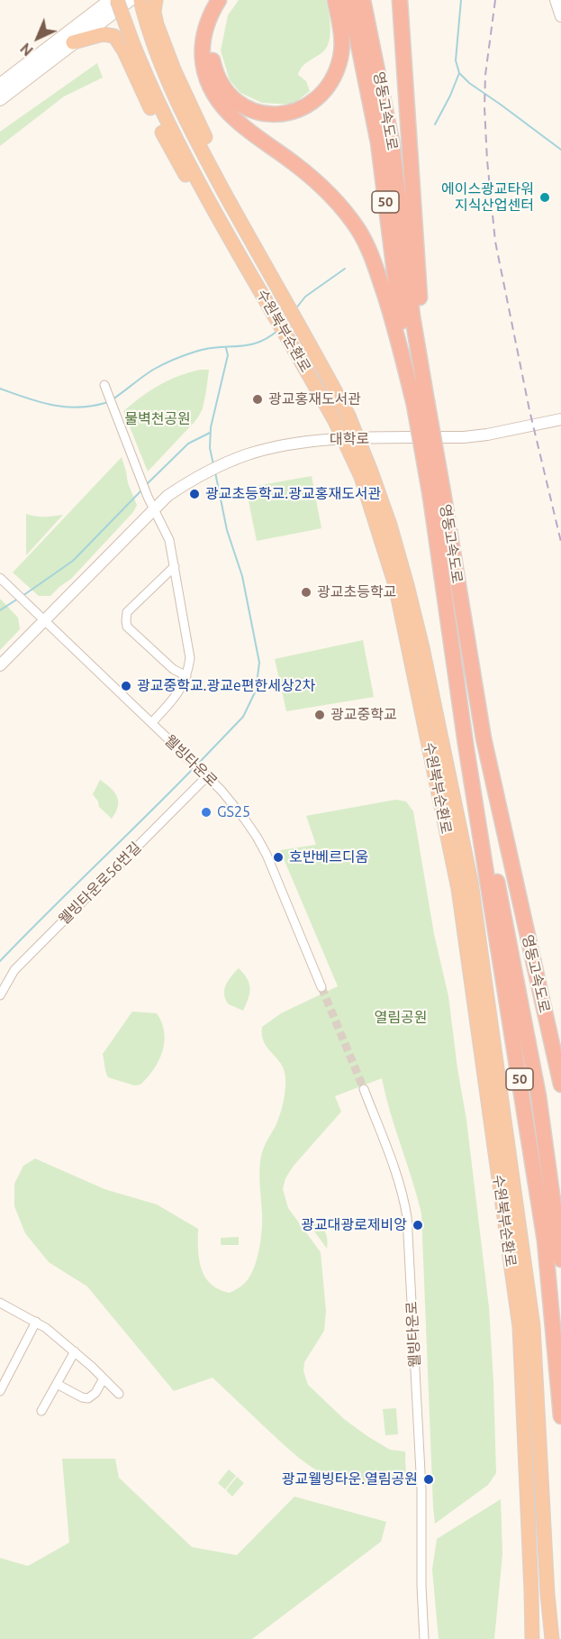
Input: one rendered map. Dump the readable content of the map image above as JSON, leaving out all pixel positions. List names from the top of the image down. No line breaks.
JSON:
{"streets":{"highway":["영동고속도로","50","수원북부순환로"],"street":["대학로","웰빙타운로","웰빙타운로56번길"]},"crossings":[["대학로","웰빙타운로"],["웰빙타운로","웰빙타운로56번길"]],"parks":["물벽천공원","열림공원"],"places":["에이스광교타워 지식산업센터","광교홍재도서관","광교초등학교.광교홍재도서관","광교초등학교","광교중학교.광교e편한세상2차","광교중학교","GS25","호반베르디움","광교대광로제비앙","광교웰빙타운.열림공원"],"north":"bottom left"}
